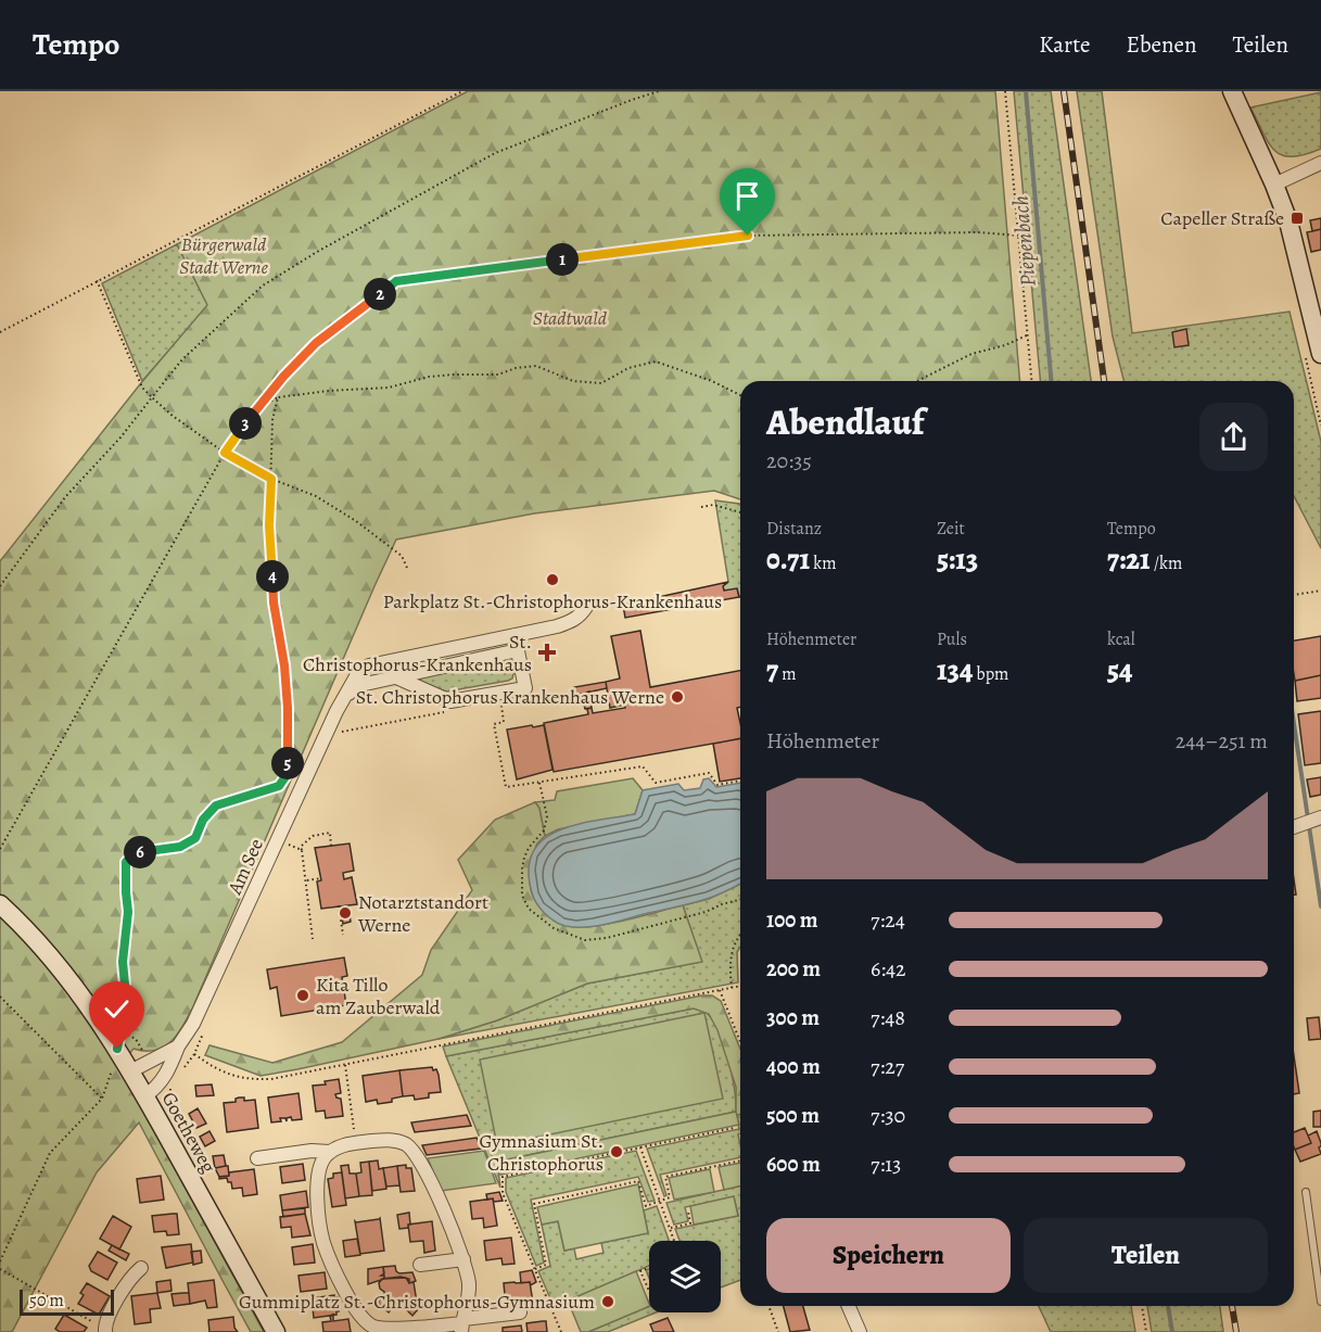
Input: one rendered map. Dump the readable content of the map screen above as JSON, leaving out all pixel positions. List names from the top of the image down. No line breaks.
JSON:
{"streets":{"street":["Am See","Goetheweg"]},"crossings":[["Am See","Goetheweg"]],"water":["Piepenbach"],"parks":["Bürgerwald Stadt Werne","Stadtwald"],"places":{"transit":["Capeller Straße"],"other":["Parkplatz St.-Christophorus-Krankenhaus","St. Christophorus Krankenhaus Werne","Notarztstandort Werne","Kita Tillo am Zauberwald","Gymnasium St. Christophorus","Gummiplatz St.-Christophorus-Gymnasium"],"health":["St. Christophorus-Krankenhaus"]},"scale_bar":"50 m","page":{"header":"Tempo","nav":["Karte","Ebenen","Teilen"],"pins":["1","2","3","4","5","6"],"heading":["Abendlauf","20:35"],"stats":[["Distanz","0.71 km"],["Zeit","5:13"],["Tempo","7:21 /km"],["Höhenmeter","7 m"],["Puls","134 bpm"],["kcal","54"]],"chart":["Höhenmeter","244–251 m"],"list":[{"name":"100 m","note":"7:24"},{"name":"200 m","note":"6:42"},{"name":"300 m","note":"7:48"},{"name":"400 m","note":"7:27"},{"name":"500 m","note":"7:30"},{"name":"600 m","note":"7:13"}],"buttons":["Speichern","Teilen"],"scale":"50 m"}}
